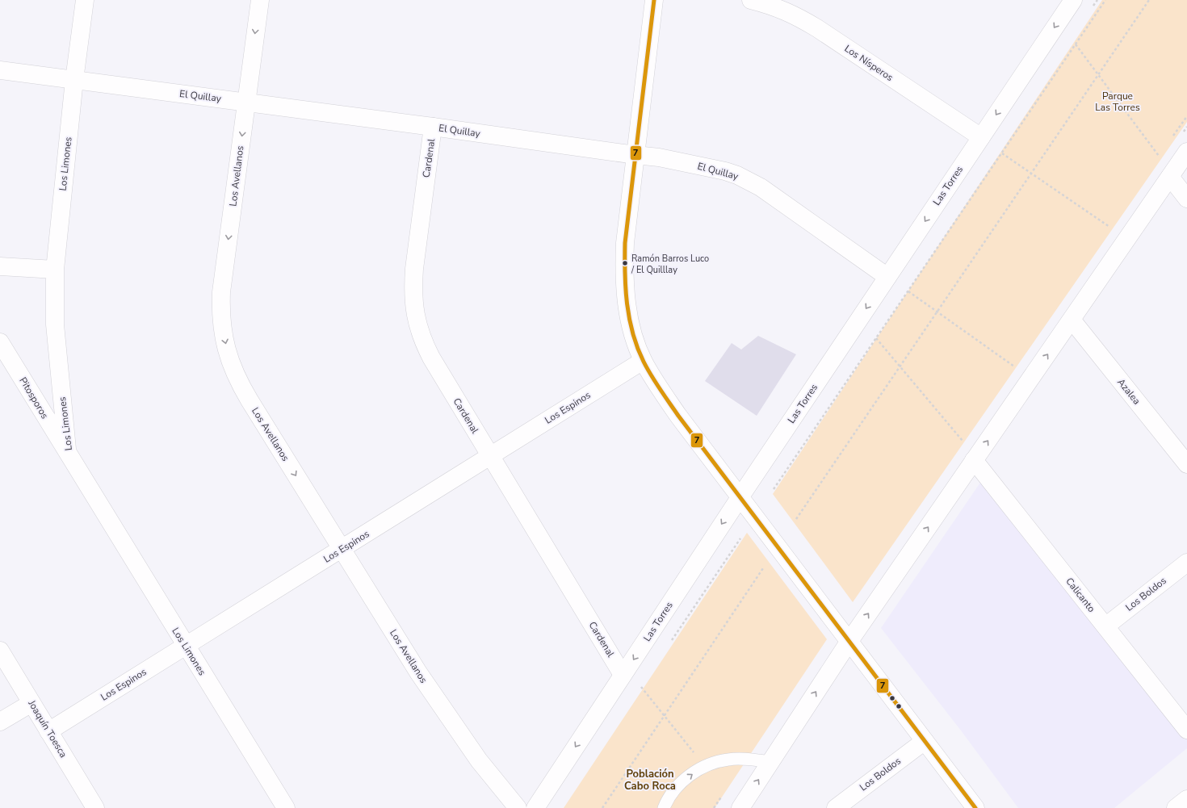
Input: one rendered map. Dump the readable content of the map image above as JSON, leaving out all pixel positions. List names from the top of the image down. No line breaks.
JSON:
{"streets":{"street":["Los Nísperos","El Quillay","Cardenal","Los Limones","Los Avellanos","Las Torres","Azalea","Pitosporos","Los Espinos","Los Boldos","Calicanto","Joaquín Toesca"]},"crossings":[["Los Nísperos","Las Torres"],["El Quillay","Cardenal"],["El Quillay","Los Limones"],["El Quillay","Los Avellanos"],["El Quillay","Las Torres"],["Cardenal","Las Torres"],["Cardenal","Los Espinos"],["Los Limones","Pitosporos"],["Los Limones","Los Espinos"],["Los Avellanos","Los Espinos"],["Los Espinos","Joaquín Toesca"],["Los Boldos","Calicanto"]],"one_way":["Los Avellanos","Las Torres"],"districts":["Población Cabo Roca"],"parks":["Parque Las Torres"],"places":["Ramón Barros Luco / El Quilllay"],"lines":["transit line 7"]}
